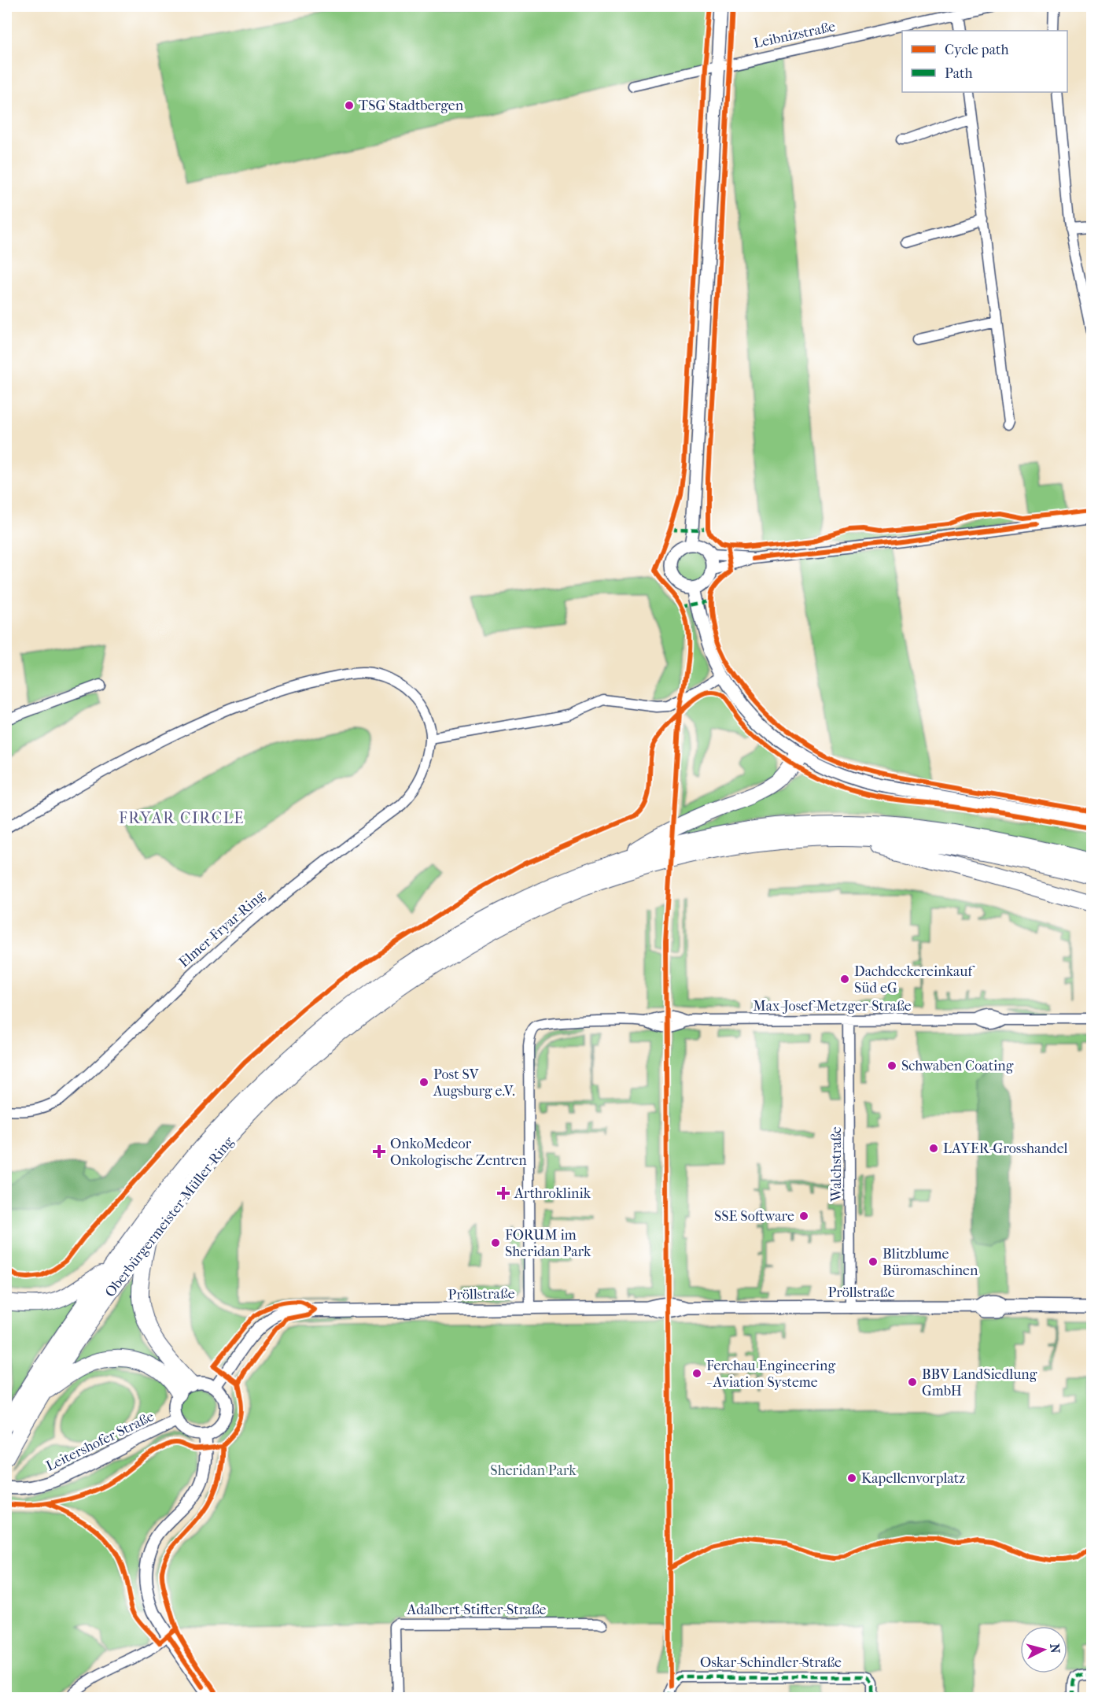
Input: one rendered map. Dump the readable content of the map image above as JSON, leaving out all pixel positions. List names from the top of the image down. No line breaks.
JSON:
{"streets":{"highway":["Oberbürgermeister-Müller-Ring"],"street":["Leibnizstraße","Elmer-Fryar-Ring","Max-Josef-Metzger-Straße","Walchstraße","Pröllstraße","Leitershofer Straße","Adalbert-Stifter-Straße","Oskar-Schindler-Straße"]},"crossings":[["Max-Josef-Metzger-Straße","Walchstraße"],["Max-Josef-Metzger-Straße","Pröllstraße"],["Walchstraße","Pröllstraße"],["Pröllstraße","Leitershofer Straße"]],"districts":["FRYAR CIRCLE"],"parks":["Sheridan Park"],"places":{"other":["TSG Stadtbergen","Dachdeckereinkauf Süd eG","Schwaben Coating","Post SV Augsburg e.V.","LAYER-Grosshandel","SSE Software","FORUM im Sheridan Park","Blitzblume Büromaschinen","Ferchau Engineering - Aviation Systeme","BBV LandSiedlung GmbH","Kapellenvorplatz"],"health":["OnkoMedeor Onkologische Zentren","Arthroklinik"]},"legend":["Cycle path","Path"],"north":"right"}
